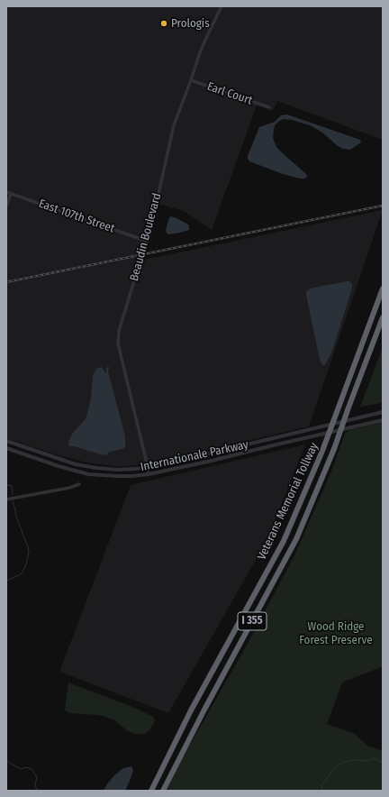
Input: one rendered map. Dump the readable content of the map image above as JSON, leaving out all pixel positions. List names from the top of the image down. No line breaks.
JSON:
{"streets":{"highway":["Veterans Memorial Tollway","I 355"],"street":["Earl Court","East 107th Street","Beaudin Boulevard","Internationale Parkway"]},"crossings":[["Earl Court","Beaudin Boulevard"],["East 107th Street","Beaudin Boulevard"],["Beaudin Boulevard","Internationale Parkway"]],"parks":["Wood Ridge Forest Preserve"],"places":["Prologis"]}
